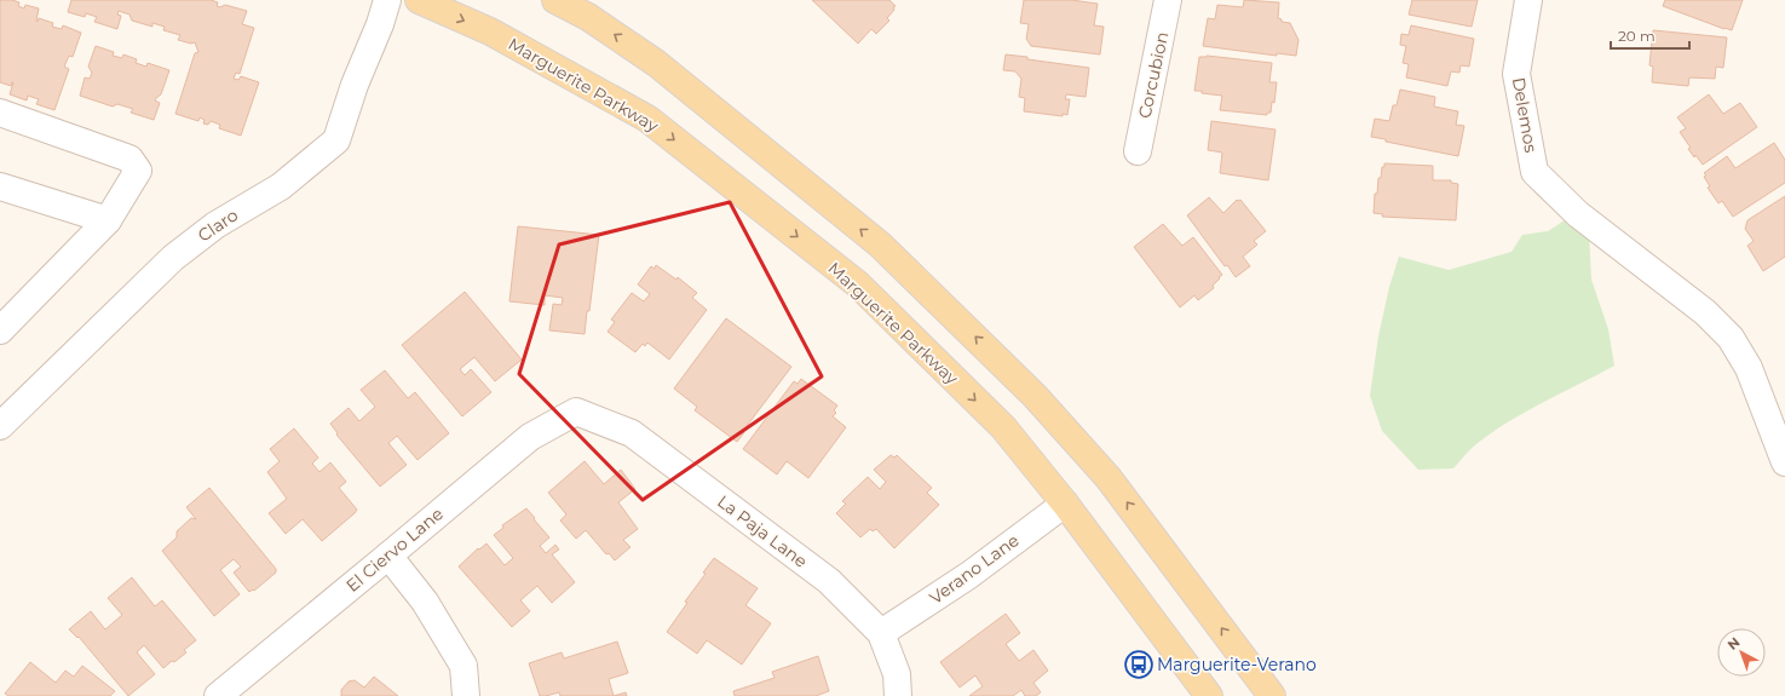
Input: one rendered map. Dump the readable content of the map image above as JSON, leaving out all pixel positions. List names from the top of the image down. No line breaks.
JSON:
{"streets":{"main road":["Marguerite Parkway"],"street":["Corcubion","Delemos","Claro","La Paja Lane","El Ciervo Lane","Verano Lane"]},"crossings":[["Marguerite Parkway","Verano Lane"],["La Paja Lane","El Ciervo Lane"],["La Paja Lane","Verano Lane"]],"places":{"bus stop":["Marguerite-Verano"]},"scale_bar":"20 m","north":"top left"}
